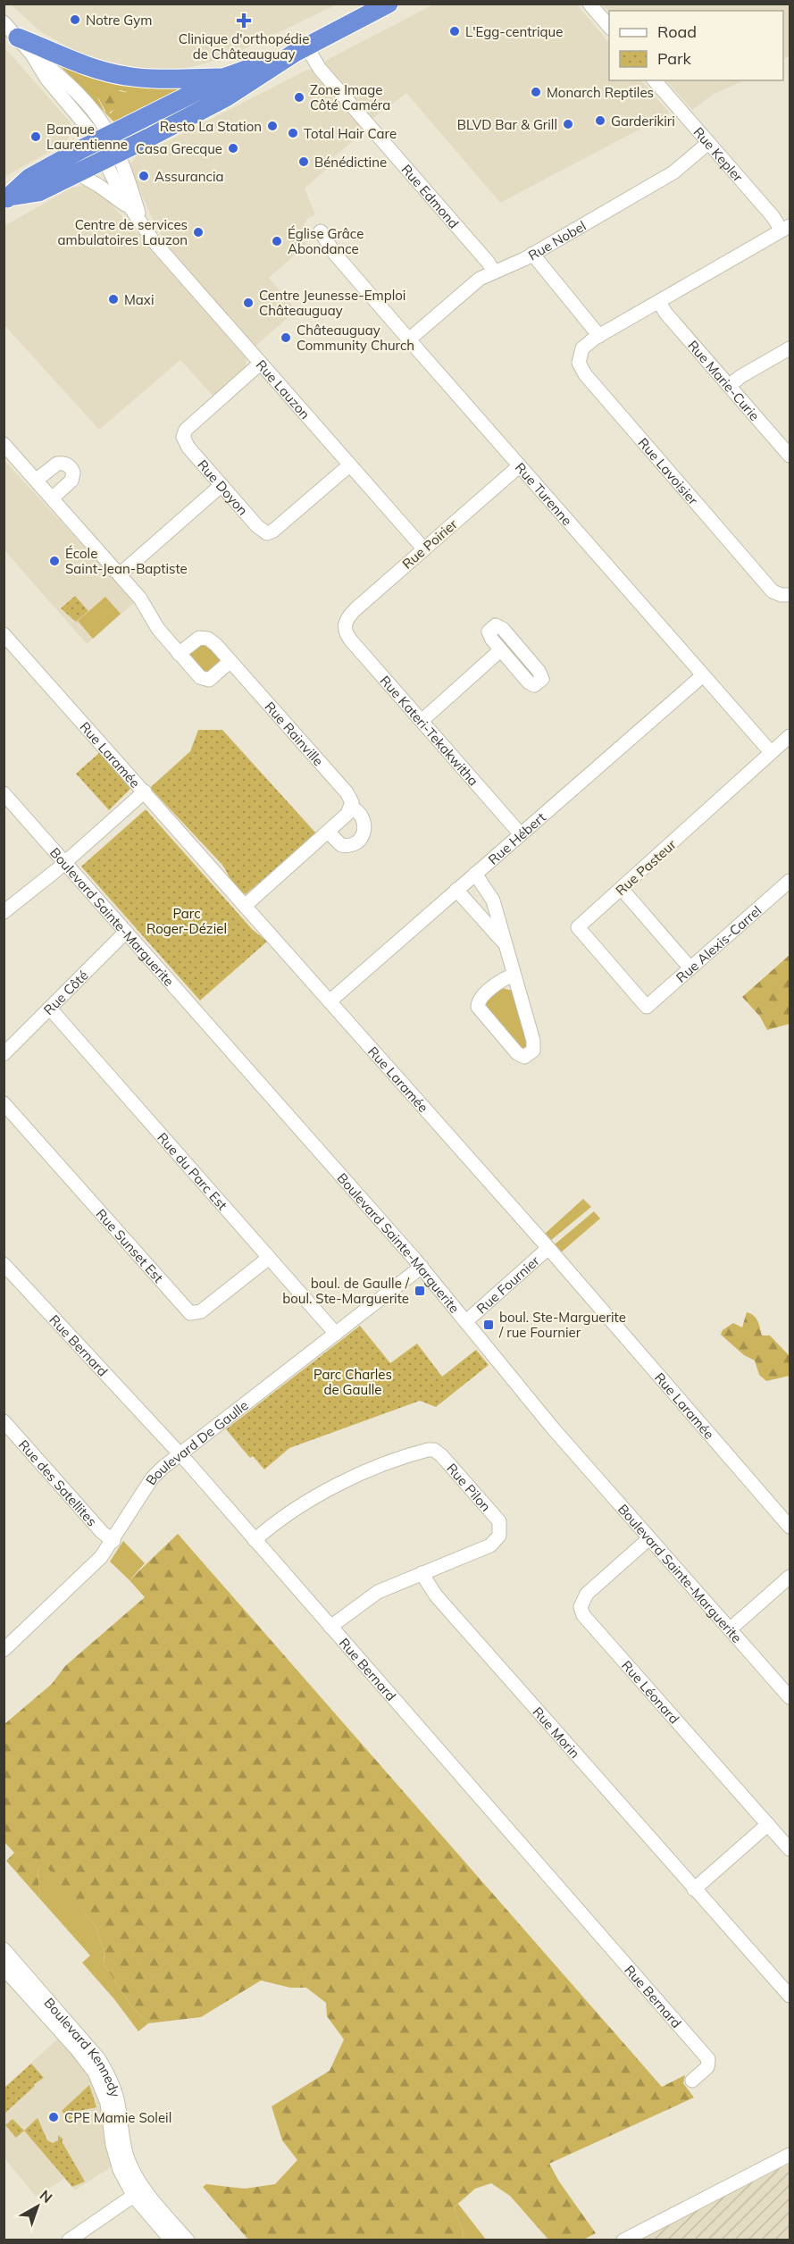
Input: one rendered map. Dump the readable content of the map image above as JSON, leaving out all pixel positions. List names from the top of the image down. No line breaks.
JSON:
{"streets":{"street":["Rue Kepler","Rue Edmond","Rue Nobel","Rue Marie-Curie","Rue Lauzon","Rue Lavoisier","Rue Doyon","Rue Turenne","Rue Poirier","Rue Kateri-Tekakwitha","Rue Rainville","Rue Laramée","Rue Hébert","Rue Pasteur","Boulevard Sainte-Marguerite","Rue Alexis-Carrel","Rue Côté","Rue du Parc Est","Rue Sunset Est","Rue Fournier","Rue Bernard","Boulevard De Gaulle","Rue des Satellites","Rue Pilon","Rue Léonard","Rue Morin","Boulevard Kennedy"]},"crossings":[["Rue Kepler","Rue Nobel"],["Rue Kepler","Rue Lavoisier"],["Rue Edmond","Rue Nobel"],["Rue Nobel","Rue Turenne"],["Rue Marie-Curie","Rue Lavoisier"],["Rue Lauzon","Rue Doyon"],["Rue Lauzon","Rue Poirier"],["Rue Turenne","Rue Poirier"],["Rue Turenne","Rue Hébert"],["Rue Turenne","Rue Pasteur"],["Rue Poirier","Rue Kateri-Tekakwitha"],["Rue Kateri-Tekakwitha","Rue Hébert"],["Rue Laramée","Rue Hébert"],["Rue Laramée","Rue Fournier"],["Rue Pasteur","Rue Alexis-Carrel"],["Boulevard Sainte-Marguerite","Rue Côté"],["Boulevard Sainte-Marguerite","Rue Fournier"],["Boulevard Sainte-Marguerite","Boulevard De Gaulle"],["Boulevard Sainte-Marguerite","Rue Léonard"],["Rue Côté","Rue du Parc Est"],["Rue du Parc Est","Rue Sunset Est"],["Rue du Parc Est","Boulevard De Gaulle"],["Rue Bernard","Boulevard De Gaulle"],["Rue Bernard","Rue Pilon"],["Boulevard De Gaulle","Rue des Satellites"],["Rue Pilon","Rue Morin"]],"parks":["Parc Roger-Déziel","Parc Charles de Gaulle"],"places":{"other":["Notre Gym","L'Egg-centrique","Monarch Reptiles","Zone Image Côté Caméra","Garderikiri","BLVD Bar & Grill","Resto La Station","Total Hair Care","Banque Laurentienne","Casa Grecque","Bénédictine","Assurancia","Centre de services ambulatoires Lauzon","Église Grâce Abondance","Maxi","Centre Jeunesse-Emploi Châteauguay","Châteauguay Community Church","École Saint-Jean-Baptiste","CPE Mamie Soleil"],"health":["Clinique d'orthopédie de Châteauguay"],"transit":["boul. de Gaulle / boul. Ste-Marguerite","boul. Ste-Marguerite / rue Fournier"]},"legend":["Road","Park"],"north":"top right"}
